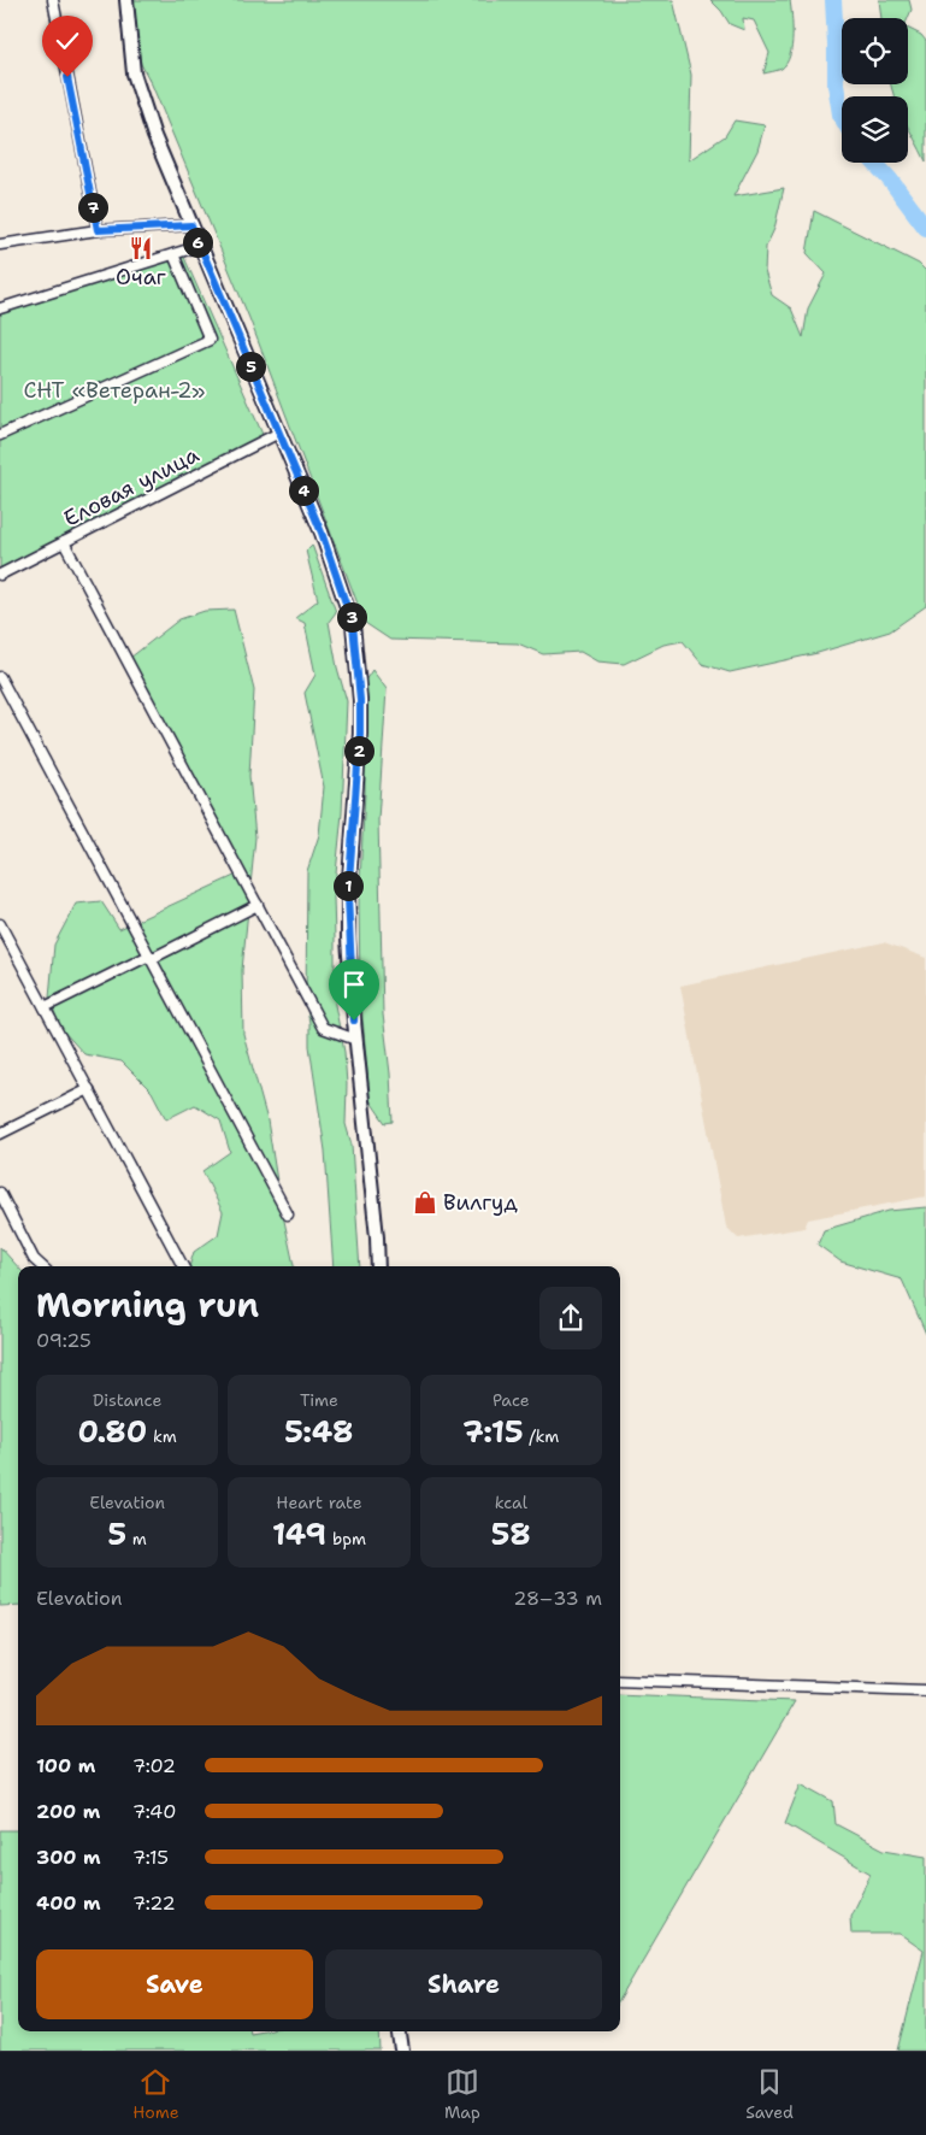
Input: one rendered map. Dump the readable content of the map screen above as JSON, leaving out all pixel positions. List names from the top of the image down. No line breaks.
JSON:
{"streets":{"street":["Еловая улица"]},"parks":["СНТ «Ветеран-2»"],"places":{"restaurant":["Очаг"],"shop":["Вилгуд"]},"page":{"pins":["7","6","5","4","3","2","1"],"heading":["Morning run","09:25"],"stats":[["Distance","0.80 km"],["Time","5:48"],["Pace","7:15 /km"],["Elevation","5 m"],["Heart rate","149 bpm"],["kcal","58"]],"chart":["Elevation","28–33 m"],"list":[{"name":"100 m","note":"7:02"},{"name":"200 m","note":"7:40"},{"name":"300 m","note":"7:15"},{"name":"400 m","note":"7:22"}],"buttons":["Save","Share"],"tabs":["Home","Map","Saved"]}}
